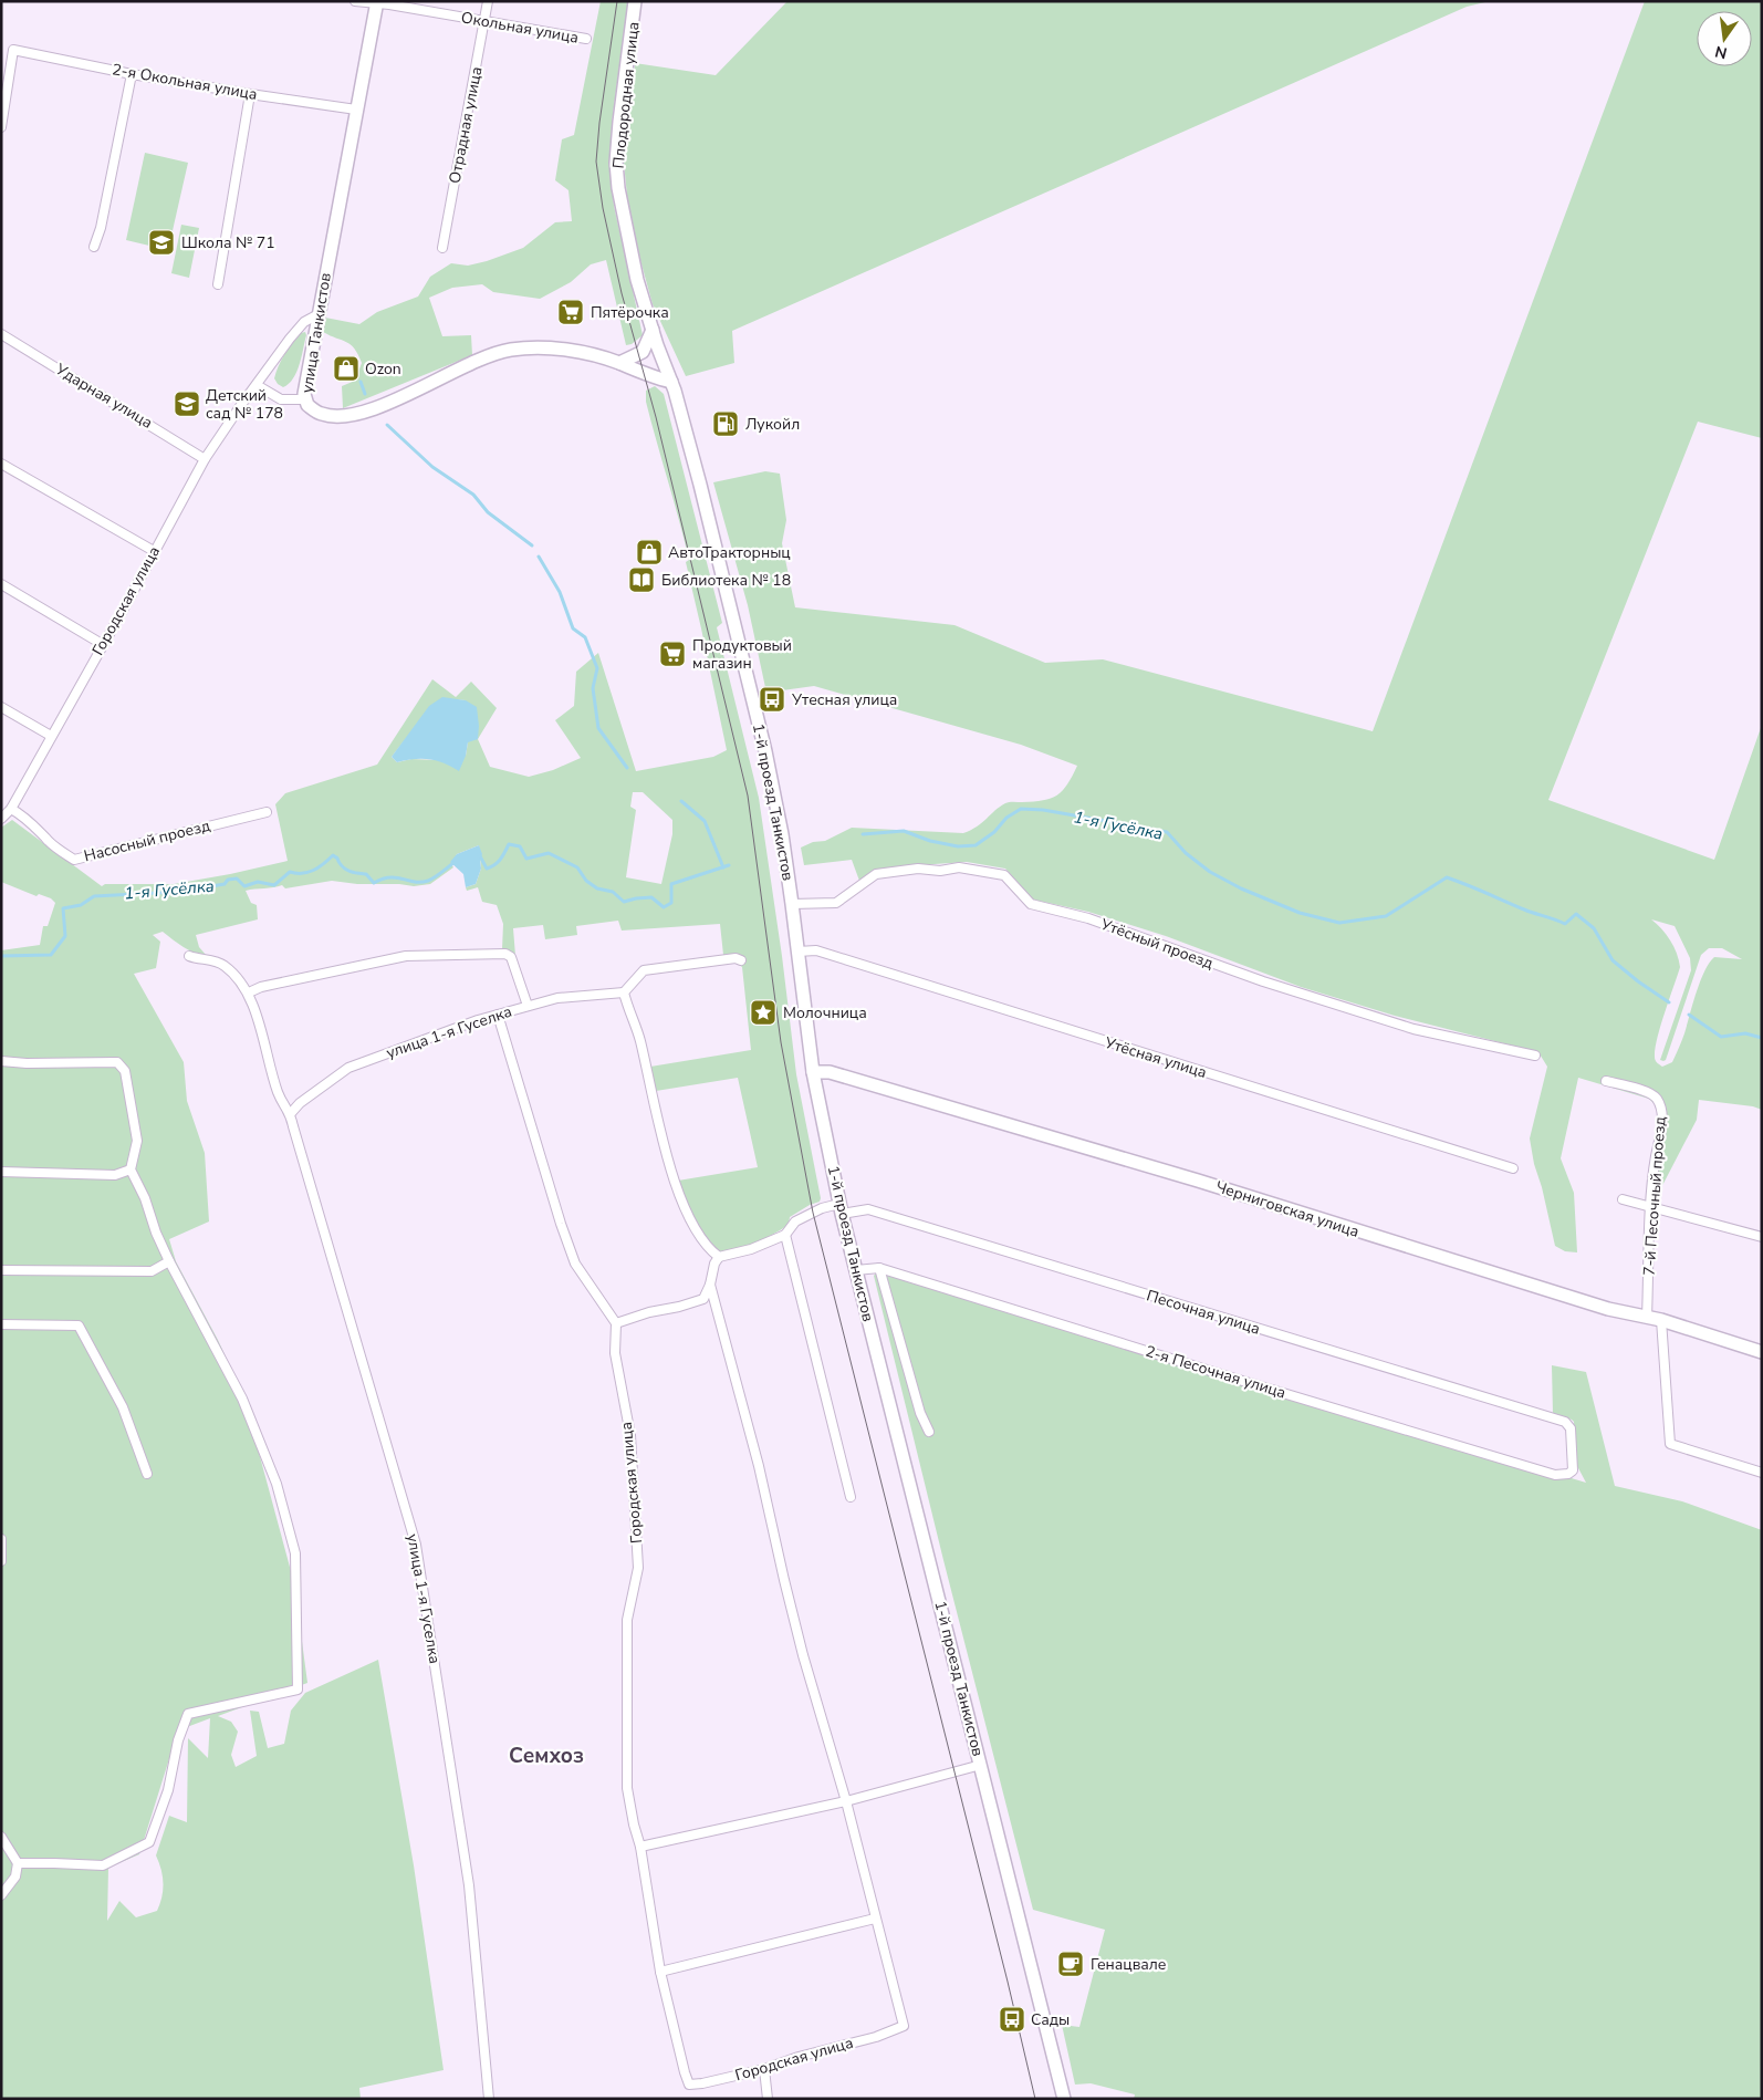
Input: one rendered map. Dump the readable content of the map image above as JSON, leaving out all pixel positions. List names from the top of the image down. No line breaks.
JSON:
{"streets":{"main road":["Плодородная улица","улица Танкистов","1-й проезд Танкистов","Черниговская улица"],"street":["Окольная улица","2-я Окольная улица","Отрадная улица","Ударная улица","Городская улица","Насосный проезд","Утёсный проезд","улица 1-я Гуселка","Утёсная улица","7-й Песочный проезд","Песочная улица","2-я Песочная улица"]},"crossings":[["Окольная улица","Отрадная улица"],["Окольная улица","улица Танкистов"],["2-я Окольная улица","улица Танкистов"],["Плодородная улица","улица Танкистов"],["Плодородная улица","1-й проезд Танкистов"],["улица Танкистов","Городская улица"],["улица Танкистов","1-й проезд Танкистов"],["Ударная улица","Городская улица"],["Городская улица","Насосный проезд"],["1-й проезд Танкистов","Утёсный проезд"],["1-й проезд Танкистов","Утёсная улица"],["1-й проезд Танкистов","Черниговская улица"],["1-й проезд Танкистов","Песочная улица"],["1-й проезд Танкистов","2-я Песочная улица"],["7-й Песочный проезд","Черниговская улица"],["Песочная улица","2-я Песочная улица"]],"districts":["Семхоз"],"water":["1-я Гусёлка"],"places":{"school or university":["Школа № 71","Детский сад № 178"],"supermarket":["Пятёрочка","Продуктовый магазин"],"shop":["Ozon","АвтоТракторныц"],"fuel station":["Лукойл"],"library":["Библиотека № 18"],"bus stop":["Утесная улица","Сады"],"place":["Молочница"],"cafe":["Генацвале"]},"north":"bottom"}
